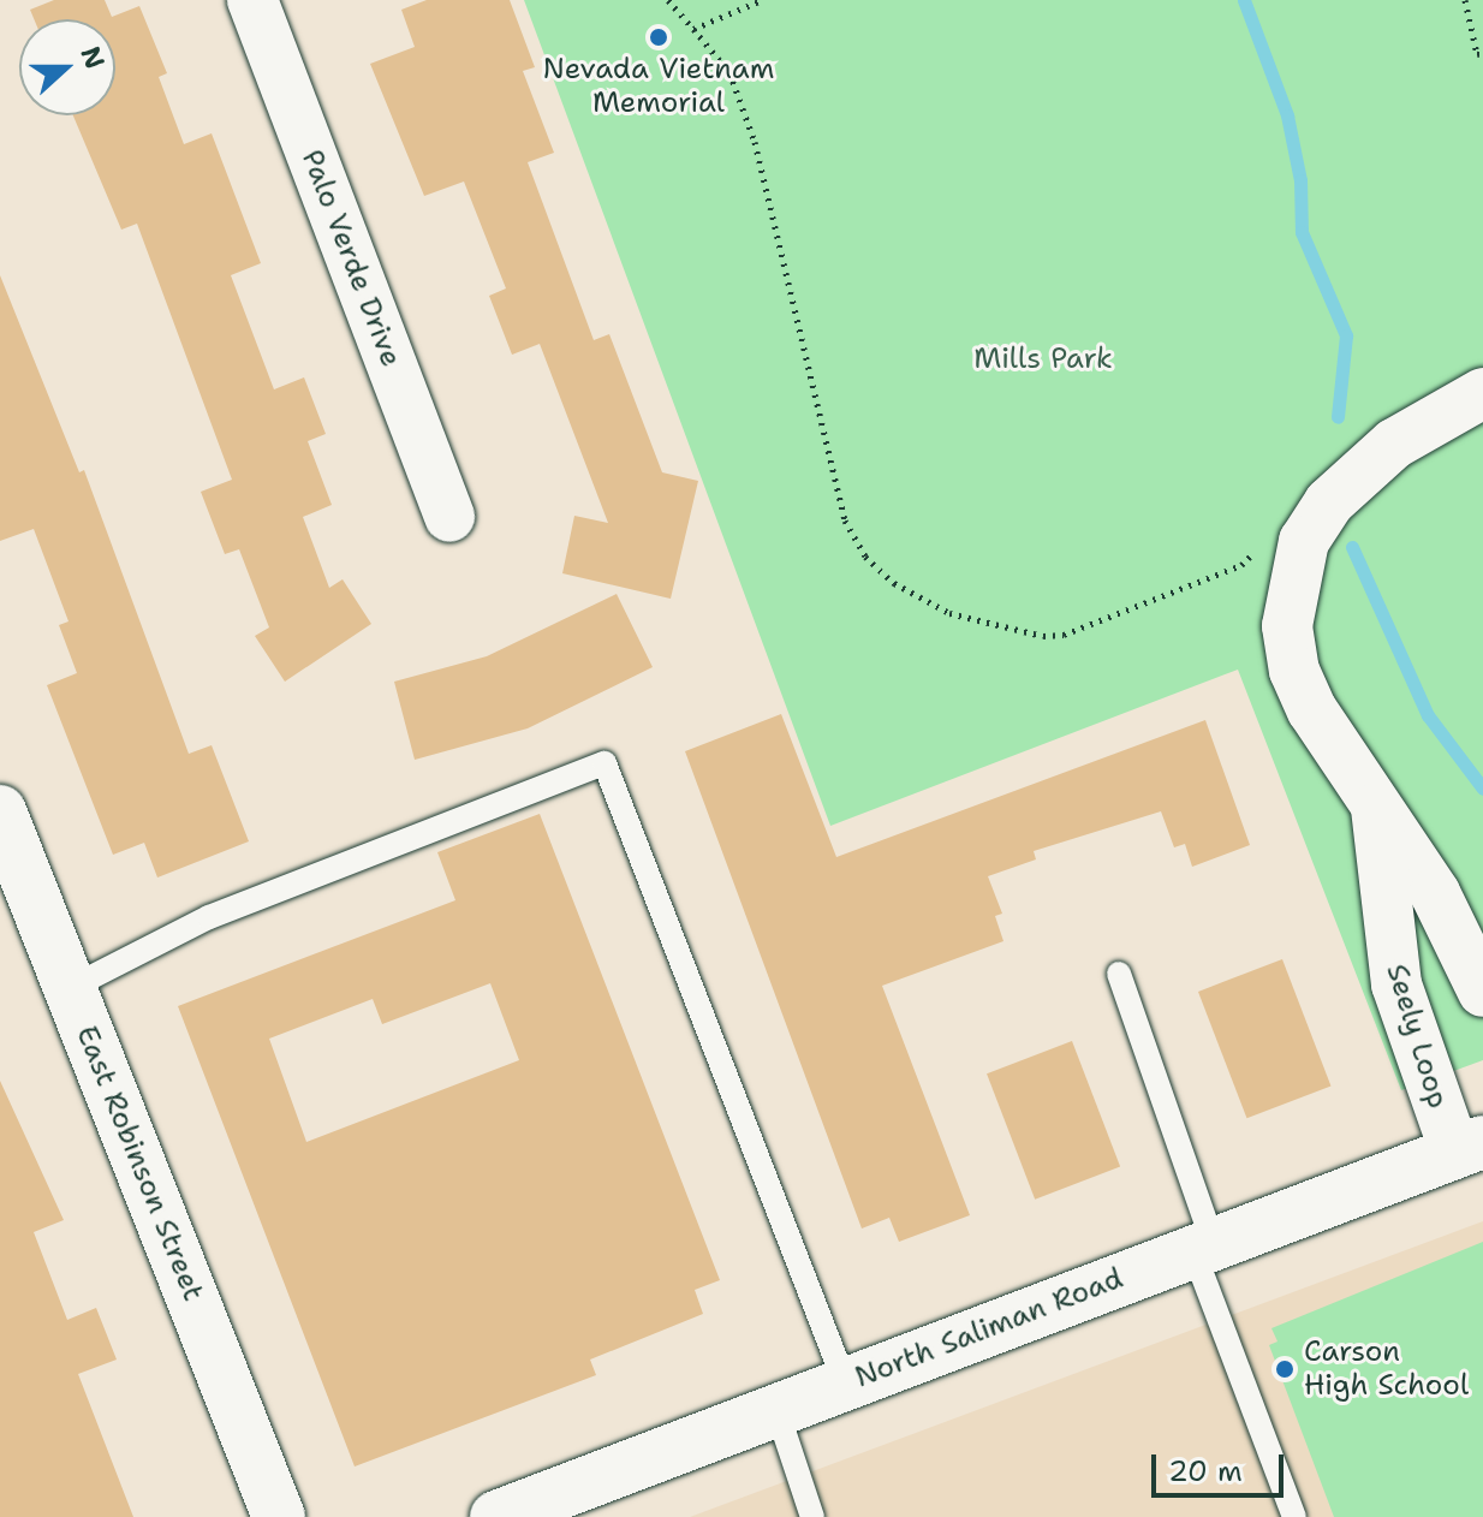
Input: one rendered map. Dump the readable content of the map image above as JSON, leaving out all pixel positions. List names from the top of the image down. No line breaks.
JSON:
{"streets":{"main road":["East Robinson Street","North Saliman Road"],"street":["Palo Verde Drive","Seely Loop"]},"crossings":[["Seely Loop","North Saliman Road"]],"parks":["Mills Park"],"places":["Nevada Vietnam Memorial","Carson High School"],"scale_bar":"20 m","north":"right"}
